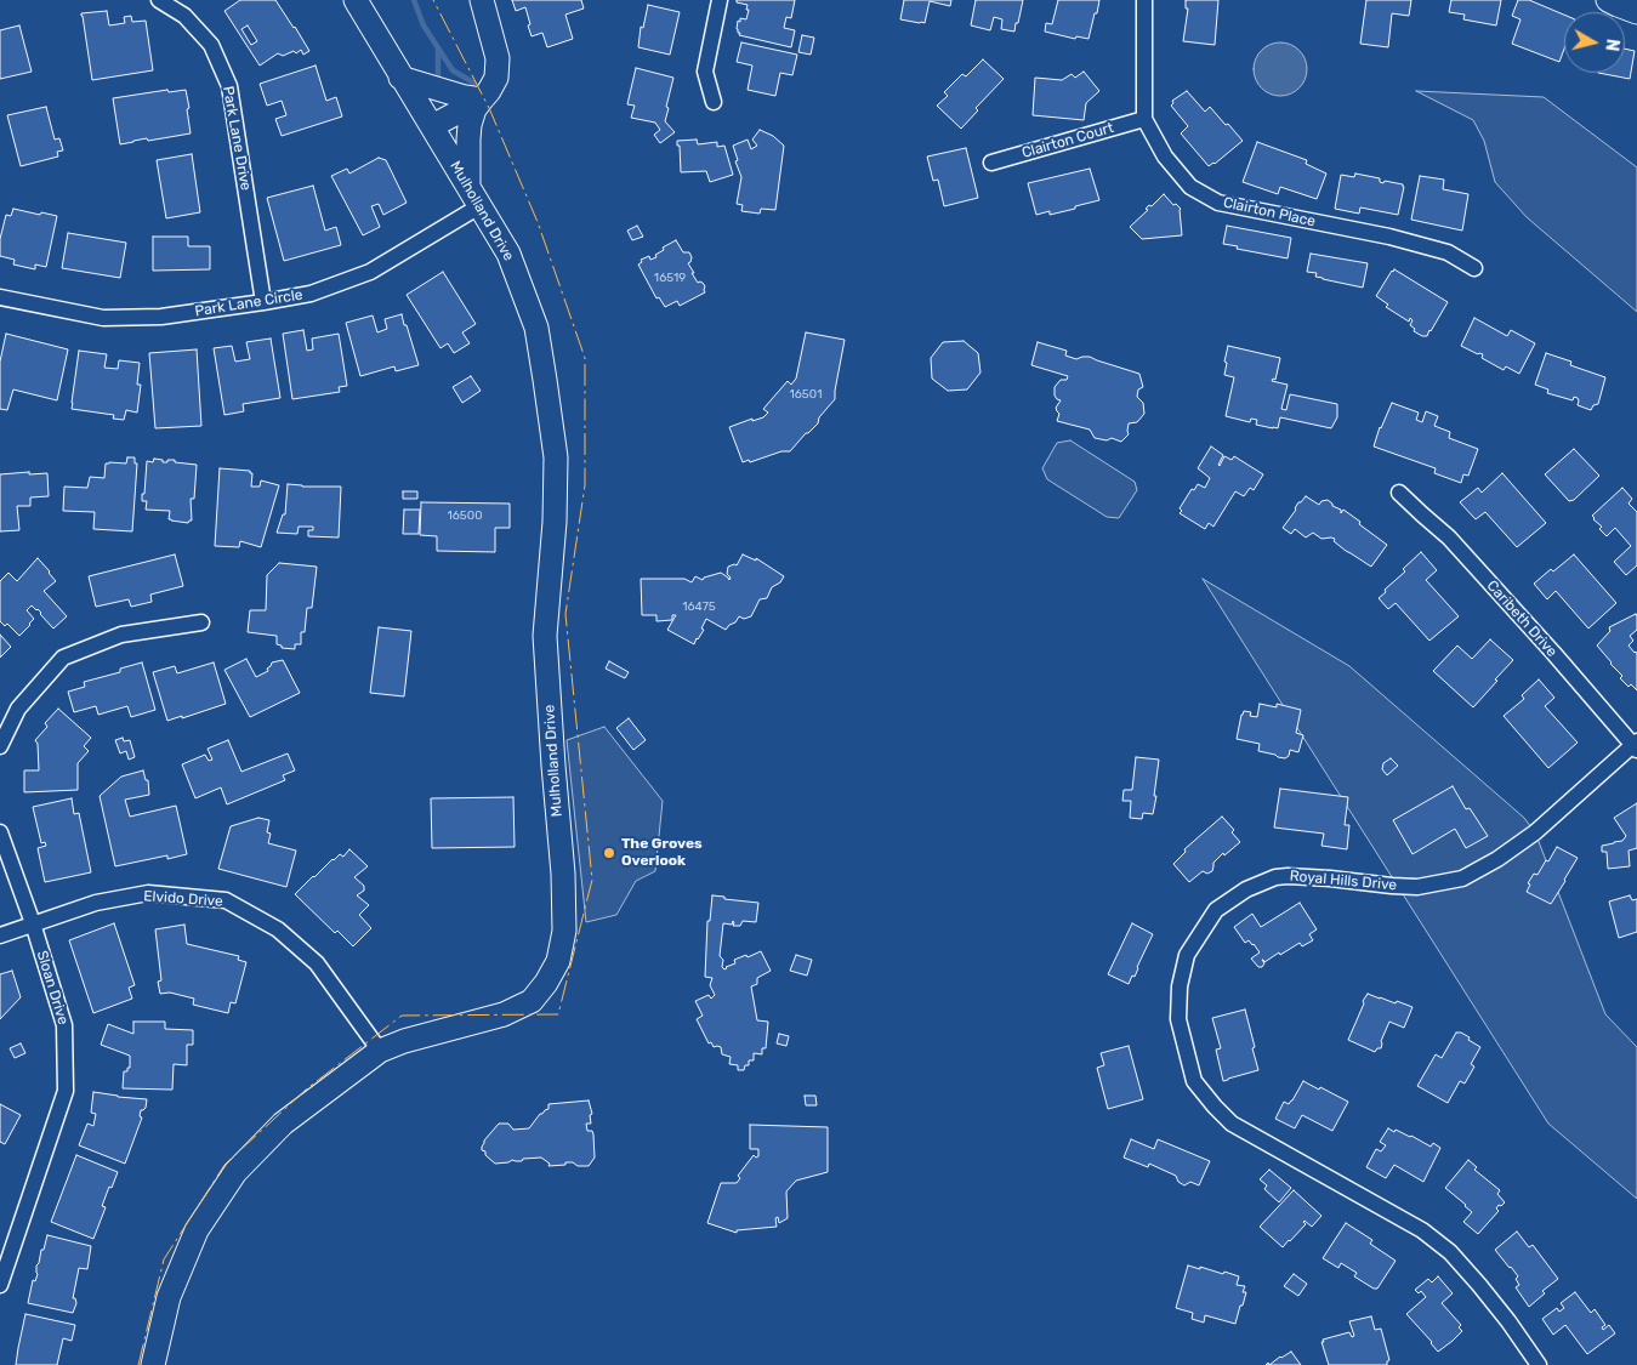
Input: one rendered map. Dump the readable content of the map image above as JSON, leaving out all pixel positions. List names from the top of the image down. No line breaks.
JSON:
{"streets":{"main road":["Mulholland Drive"],"street":["Park Lane Drive","Clairton Court","Clairton Place","Park Lane Circle","Caribeth Drive","Royal Hills Drive","Elvido Drive","Sloan Drive"]},"crossings":[["Park Lane Drive","Park Lane Circle"],["Clairton Court","Clairton Place"],["Mulholland Drive","Park Lane Circle"],["Mulholland Drive","Elvido Drive"],["Caribeth Drive","Royal Hills Drive"],["Elvido Drive","Sloan Drive"]],"places":["The Groves Overlook"],"house_numbers":["16519","16501","16500","16475"],"north":"right"}
